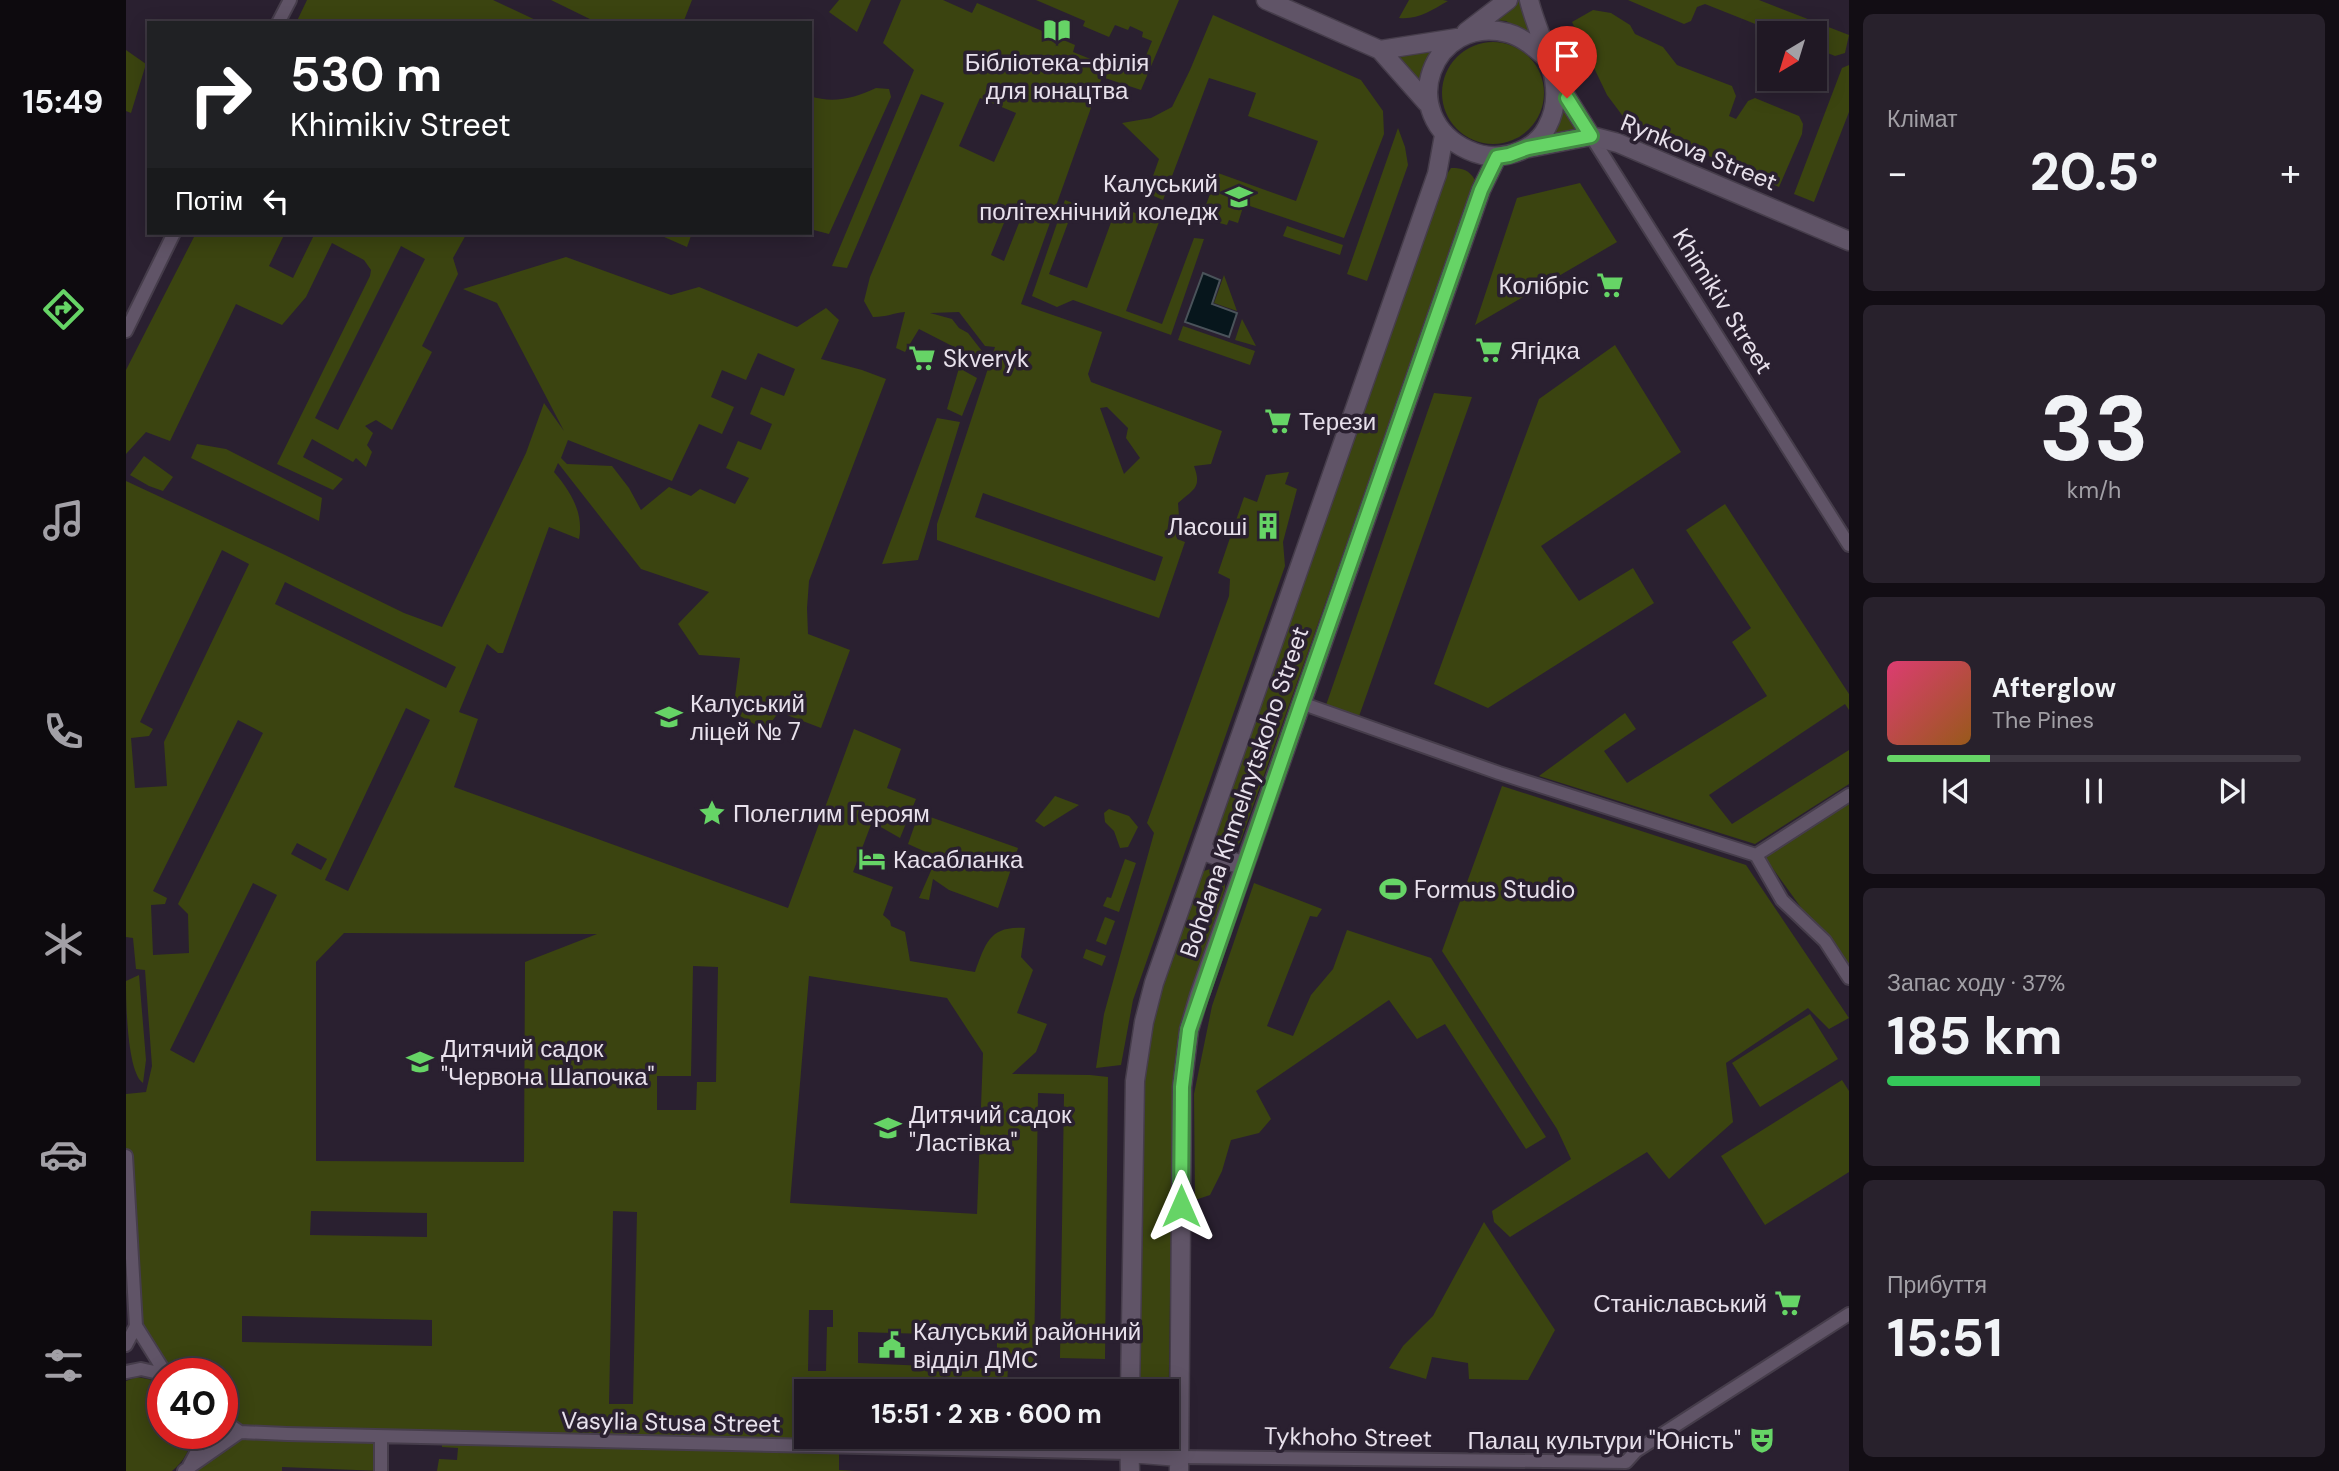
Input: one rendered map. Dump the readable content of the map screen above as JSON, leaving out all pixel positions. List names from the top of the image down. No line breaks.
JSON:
{"streets":{"street":["Rynkova Street","Khimikiv Street","Bohdana Khmelnytskoho Street","Vasylia Stusa Street","Tykhoho Street"]},"crossings":[["Rynkova Street","Khimikiv Street"],["Rynkova Street","Bohdana Khmelnytskoho Street"],["Bohdana Khmelnytskoho Street","Tykhoho Street"]],"places":{"library":["Бібліотека-філія для юнацтва"],"school or university":["Калуський політехнічний коледж","Калуський ліцей № 7","Дитячий садок \"Червона Шапочка\"","Дитячий садок \"Ластівка\""],"supermarket":["Колібріс","Ягідка","Skveryk","Терези","Станіславський"],"building":["Ласоші"],"place":["Полеглим Героям"],"hotel":["Касабланка"],"sports":["Formus Studio"],"public building":["Калуський районний відділ ДМС"],"theatre":["Палац культури \"Юність\""]},"north":"bottom left","page":{"tabs":"15:49","tile":["Клімат",["33","km/h"],["Запас ходу · 37%","185 km"],["Прибуття","15:51"]],"turn":["530 m","Khimikiv Street"],"heat":["−","20.5°","+"],"then":"Потім","song":["Afterglow","The Pines"],"limit":"40","trip":"15:51 · 2 хв · 600 m"}}
